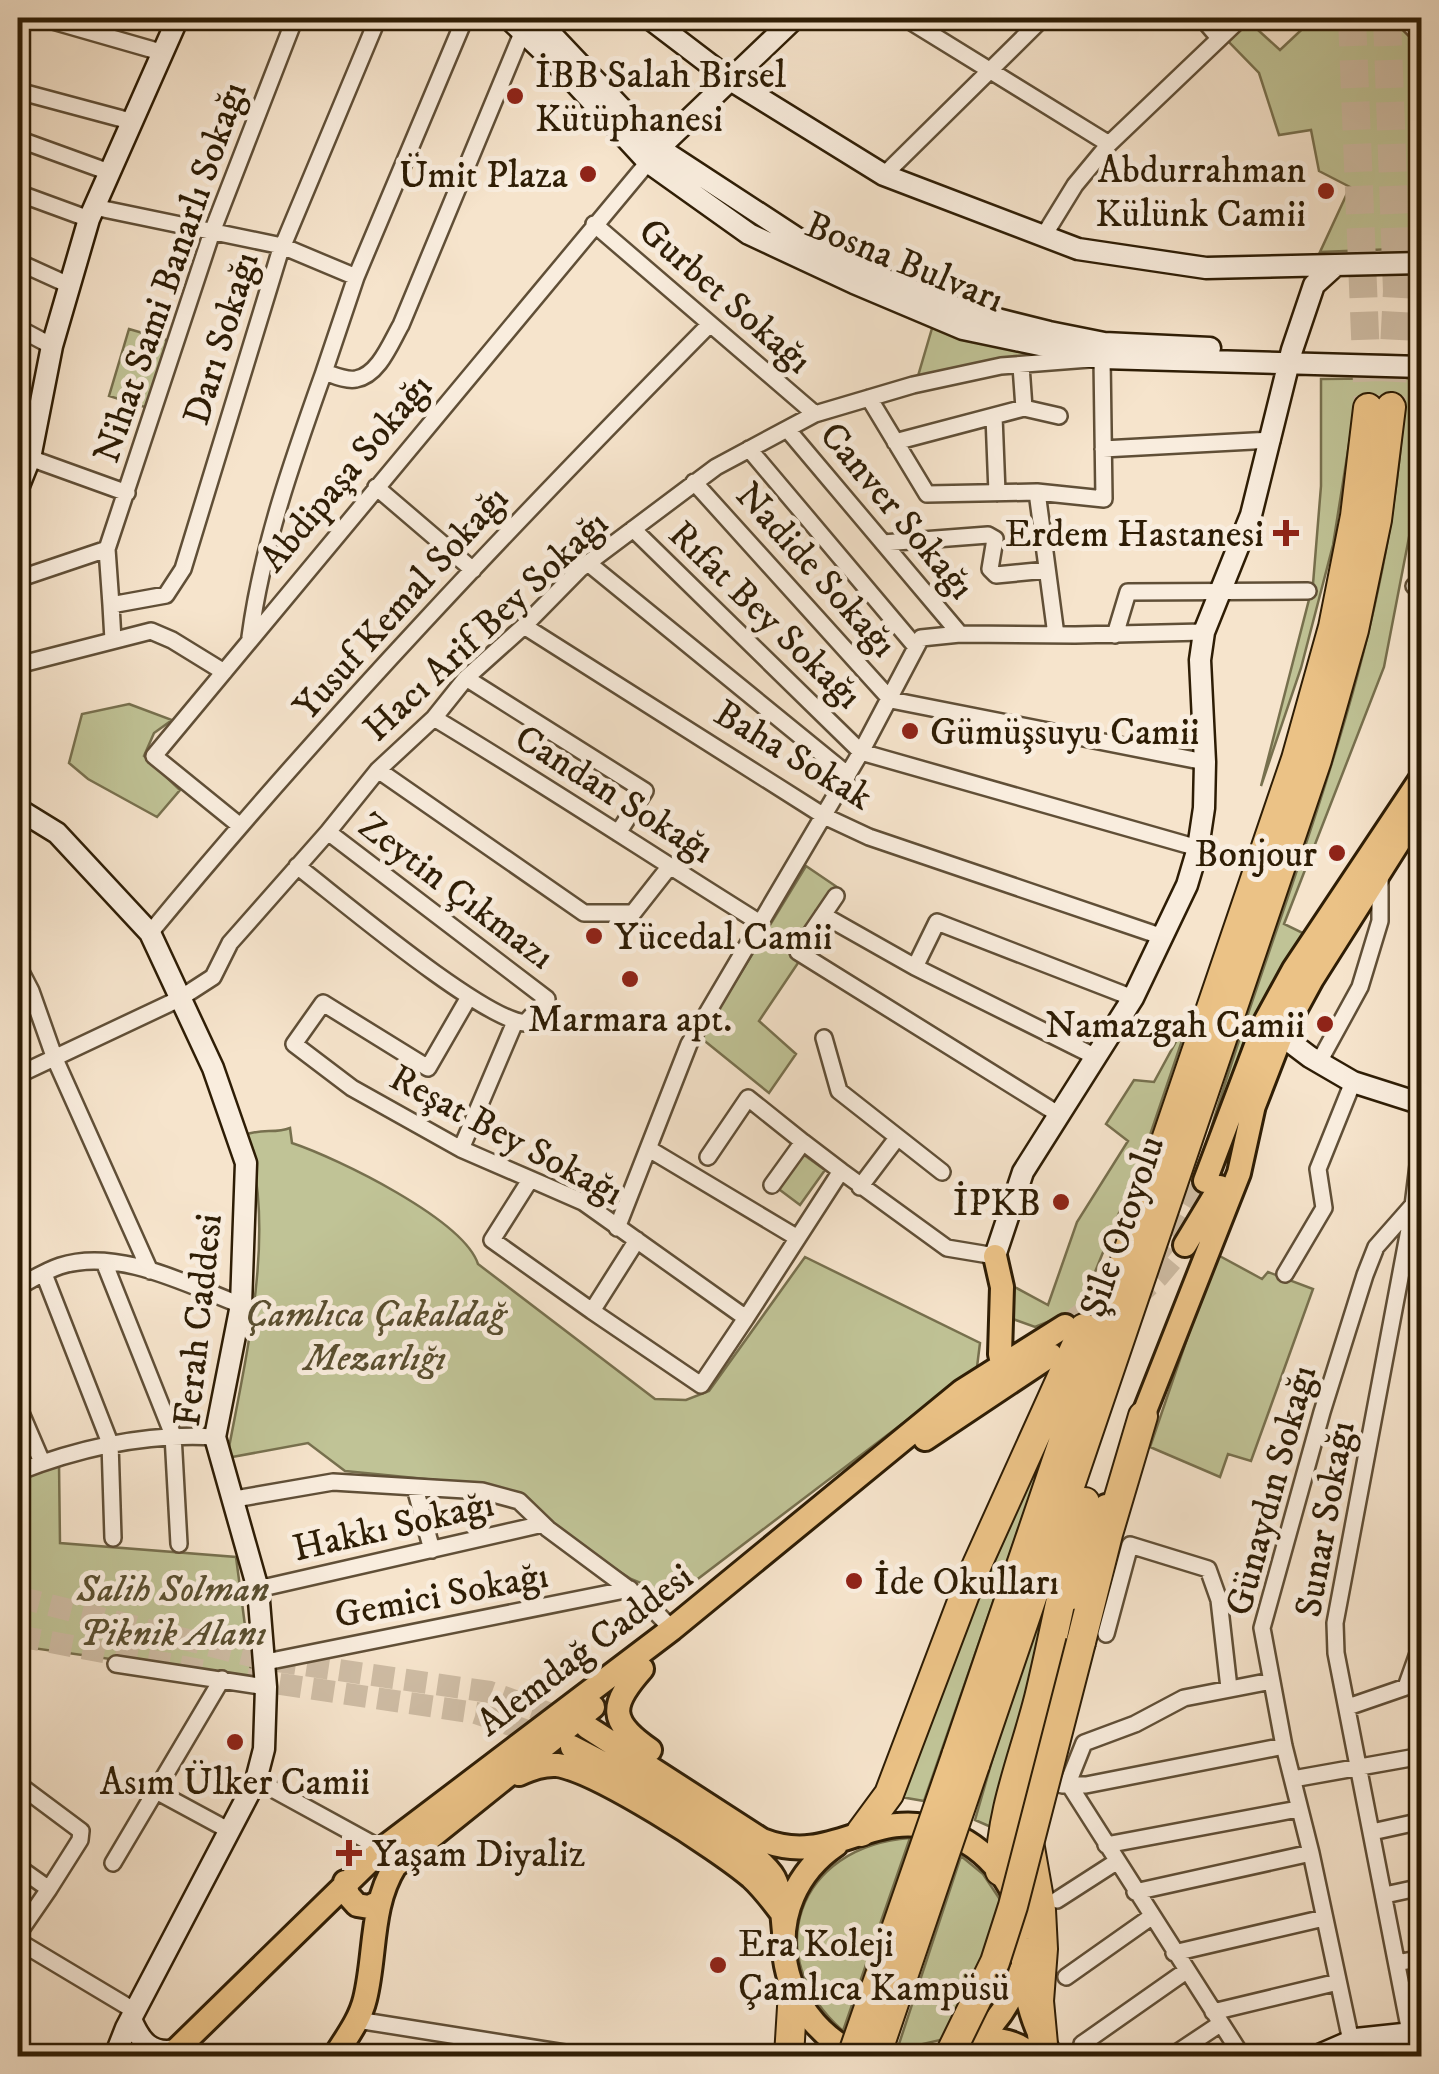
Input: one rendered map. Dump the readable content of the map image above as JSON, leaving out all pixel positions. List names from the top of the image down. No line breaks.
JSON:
{"streets":{"highway":["Şile Otoyolu"],"main road":["Alemdağ Caddesi"],"street":["Bosna Bulvarı","Nihat Sami Banarlı Sokağı","Gurbet Sokağı","Darı Sokağı","Abdipaşa Sokağı","Canver Sokağı","Nadide Sokağı","Yusuf Kemal Sokağı","Rıfat Bey Sokağı","Hacı Arif Bey Sokağı","Baha Sokak","Candan Sokağı","Zeytin Çıkmazı","Reşat Bey Sokağı","Ferah Caddesi","Günaydın Sokağı","Sunar Sokağı","Hakkı Sokağı","Gemici Sokağı"]},"crossings":[["Bosna Bulvarı","Abdipaşa Sokağı"],["Bosna Bulvarı","Hacı Arif Bey Sokağı"],["Nihat Sami Banarlı Sokağı","Darı Sokağı"],["Gurbet Sokağı","Abdipaşa Sokağı"],["Gurbet Sokağı","Yusuf Kemal Sokağı"],["Gurbet Sokağı","Hacı Arif Bey Sokağı"],["Abdipaşa Sokağı","Yusuf Kemal Sokağı"],["Canver Sokağı","Hacı Arif Bey Sokağı"],["Nadide Sokağı","Hacı Arif Bey Sokağı"],["Yusuf Kemal Sokağı","Ferah Caddesi"],["Rıfat Bey Sokağı","Hacı Arif Bey Sokağı"],["Hacı Arif Bey Sokağı","Baha Sokak"],["Hacı Arif Bey Sokağı","Candan Sokağı"],["Hacı Arif Bey Sokağı","Zeytin Çıkmazı"],["Hacı Arif Bey Sokağı","Ferah Caddesi"],["Ferah Caddesi","Hakkı Sokağı"],["Ferah Caddesi","Gemici Sokağı"],["Günaydın Sokağı","Sunar Sokağı"]],"parks":["Çamlıca Çakaldağ Mezarlığı","Salih Solman Piknik Alanı"],"places":{"other":["İBB Salah Birsel Kütüphanesi","Ümit Plaza","Abdurrahman Külünk Camii","Gümüşsuyu Camii","Bonjour","Yücedal Camii","Marmara apt.","Namazgah Camii","İPKB","İde Okulları","Asım Ülker Camii","Era Koleji Çamlıca Kampüsü"],"health":["Erdem Hastanesi","Yaşam Diyaliz"]}}
